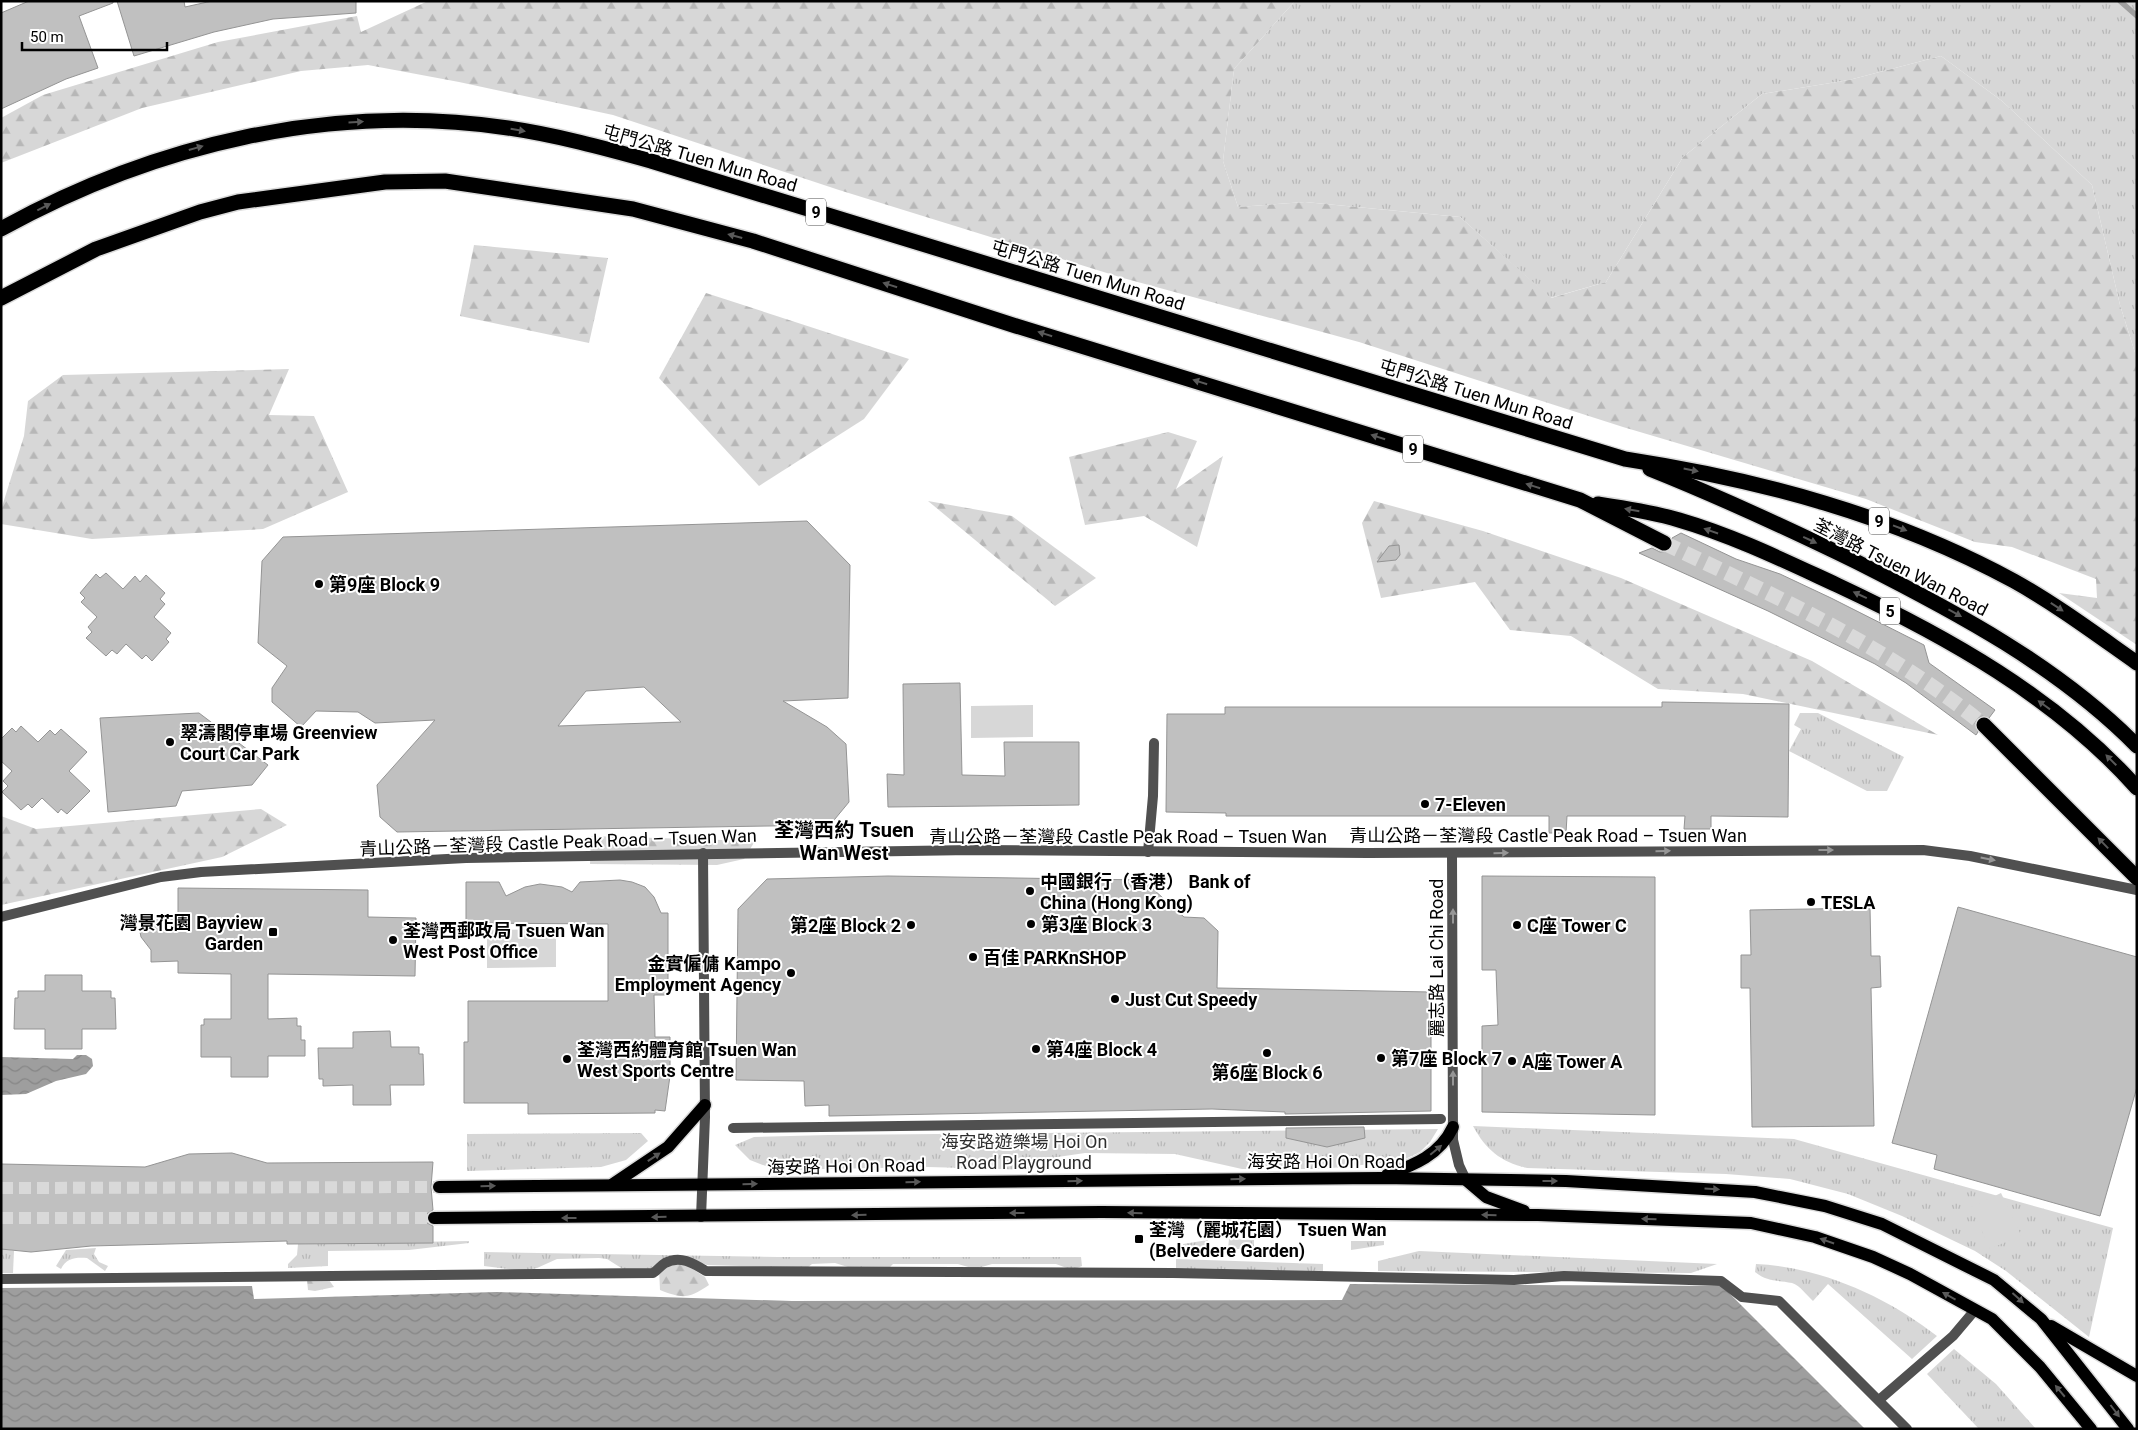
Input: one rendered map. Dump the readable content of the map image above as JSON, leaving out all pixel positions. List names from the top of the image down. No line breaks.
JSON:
{"streets":{"highway":["屯門公路 Tuen Mun Road","9","荃灣路 Tsuen Wan Road","5"],"main road":["海安路 Hoi On Road"],"street":["青山公路－荃灣段 Castle Peak Road – Tsuen Wan","麗志路 Lai Chi Road"]},"crossings":[["屯門公路 Tuen Mun Road","荃灣路 Tsuen Wan Road"],["9","5"],["青山公路－荃灣段 Castle Peak Road – Tsuen Wan","麗志路 Lai Chi Road"],["麗志路 Lai Chi Road","海安路 Hoi On Road"]],"one_way":["麗志路 Lai Chi Road"],"districts":["荃灣西約 Tsuen Wan West"],"parks":["海安路遊樂場 Hoi On Road Playground"],"places":{"other":["第9座 Block 9","翠濤閣停車場 Greenview Court Car Park","7-Eleven","中國銀行（香港） Bank of China (Hong Kong)","TESLA","第3座 Block 3","第2座 Block 2","C座 Tower C","荃灣西郵政局 Tsuen Wan West Post Office","百佳 PARKnSHOP","金實僱傭 Kampo Employment Agency","Just Cut Speedy","第4座 Block 4","第6座 Block 6","第7座 Block 7","荃灣西約體育館 Tsuen Wan West Sports Centre","A座 Tower A"],"transit":["灣景花園 Bayview Garden","荃灣（麗城花園） Tsuen Wan (Belvedere Garden)"]},"scale_bar":"50 m"}
